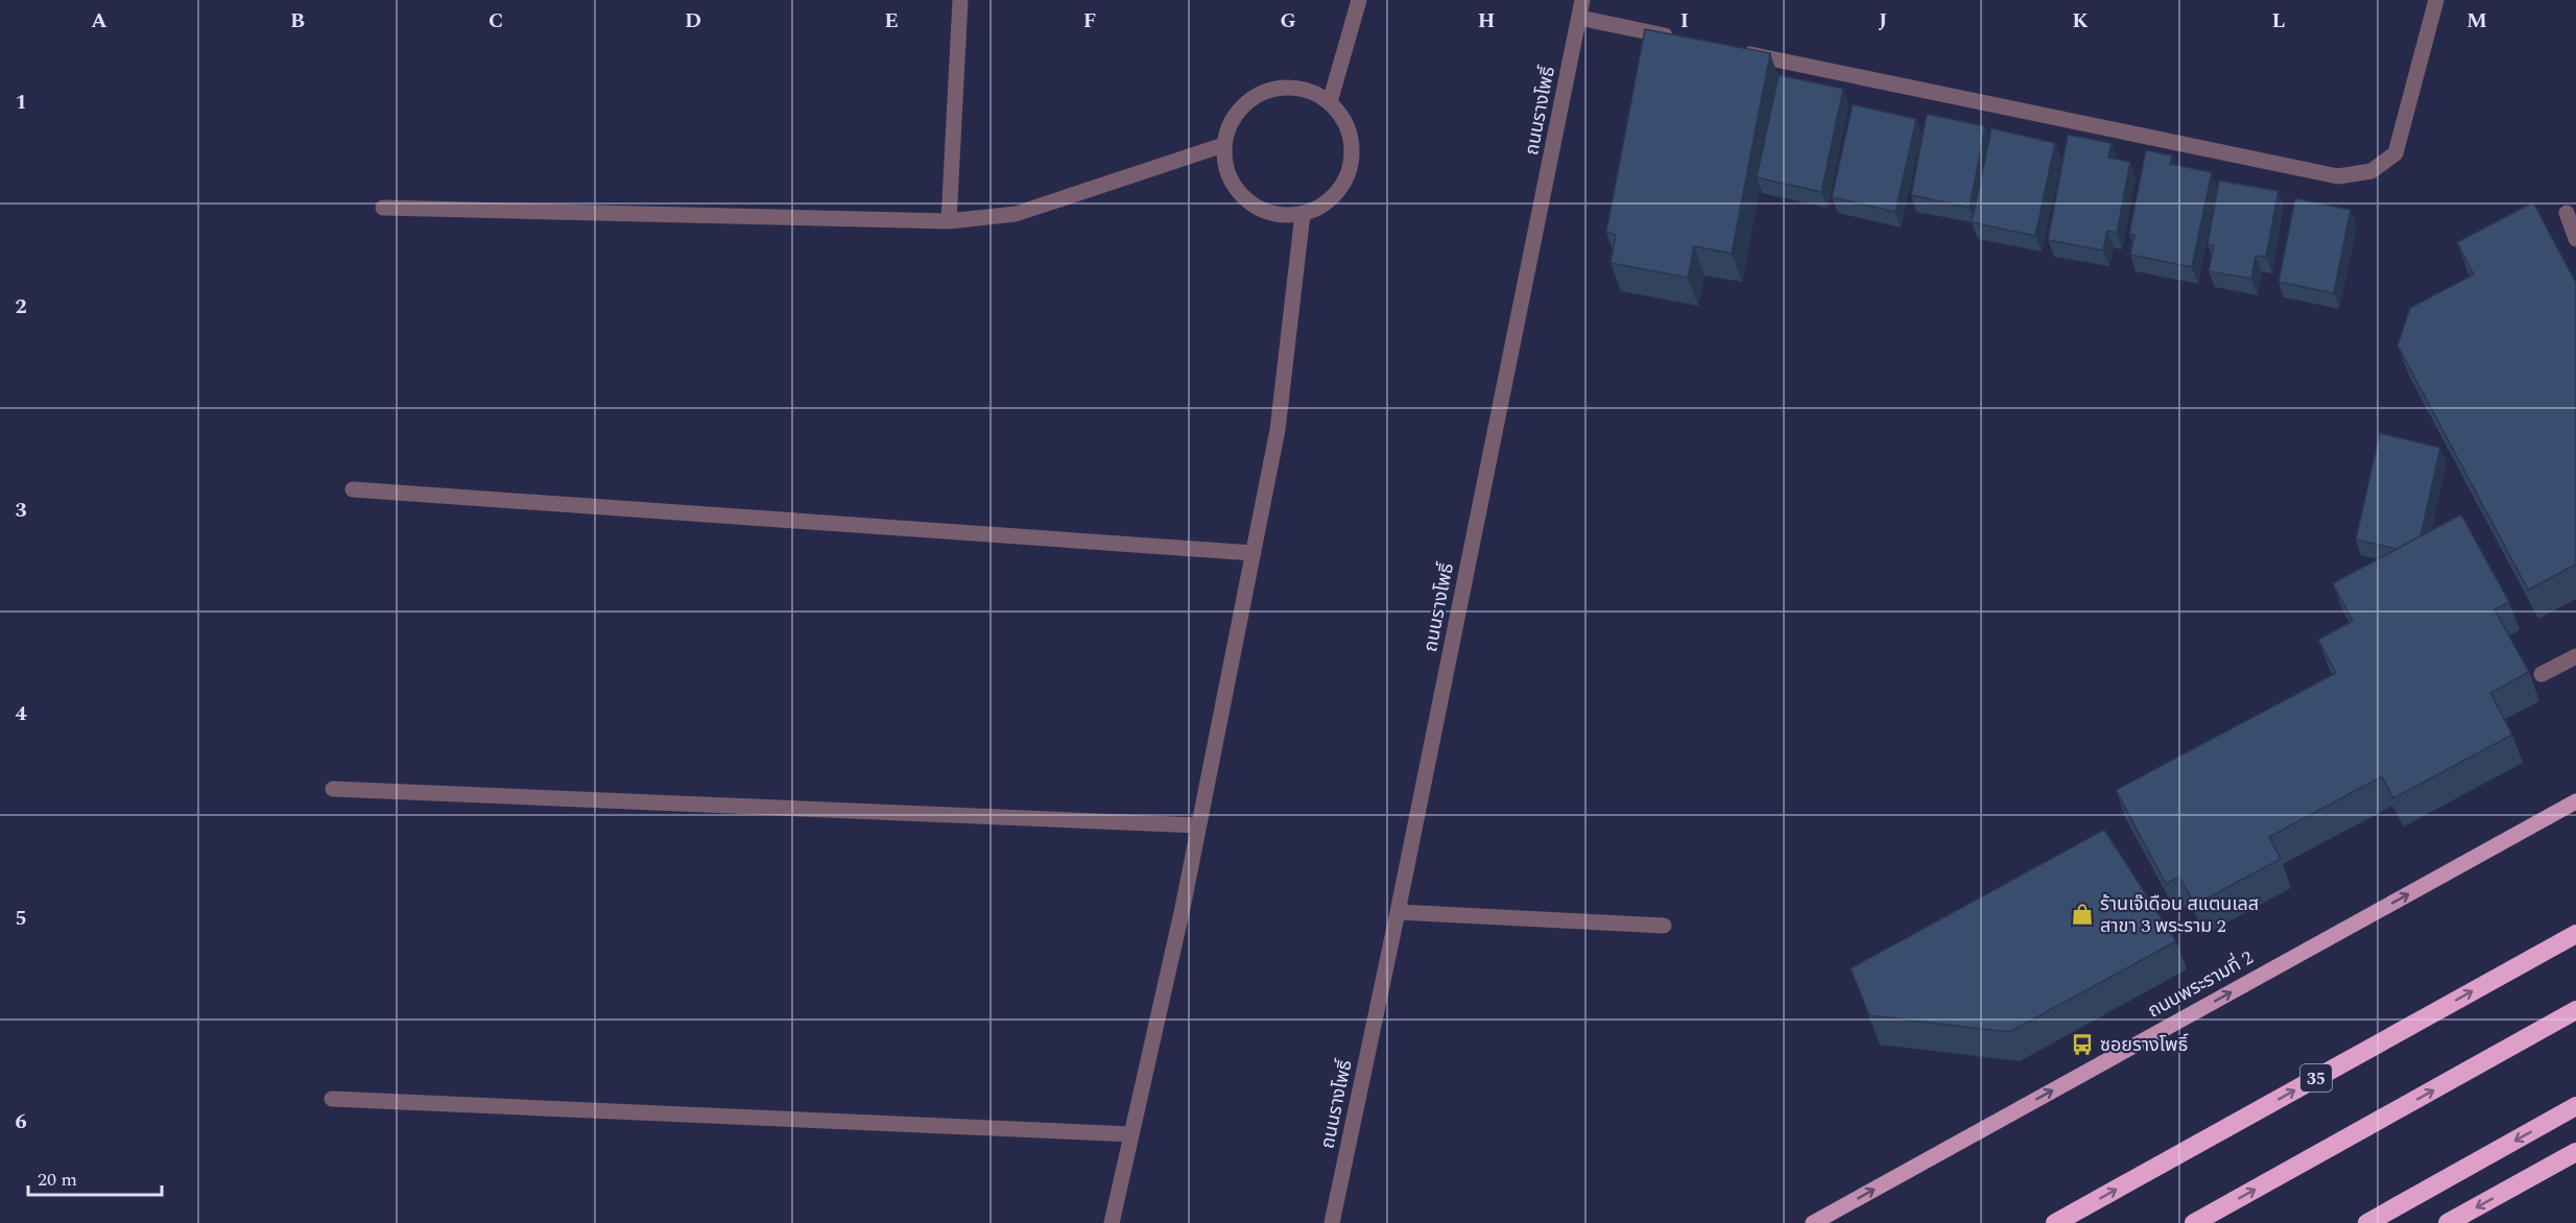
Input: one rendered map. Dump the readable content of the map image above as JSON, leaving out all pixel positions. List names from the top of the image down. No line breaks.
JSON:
{"streets":{"highway":["35"],"main road":["ถนนพระรามที่ 2"],"street":["ถนนรางโพธิ์"]},"one_way":["ถนนพระรามที่ 2"],"places":{"shop":["ร้านเจ๊เดือน สแตนเลส สาขา 3 พระราม 2"],"bus stop":["ซอยรางโพธิ์"]},"scale_bar":"20 m","grid":{"columns":["A","B","C","D","E","F","G","H","I","J","K","L","M"],"rows":["1","2","3","4","5","6"]}}
